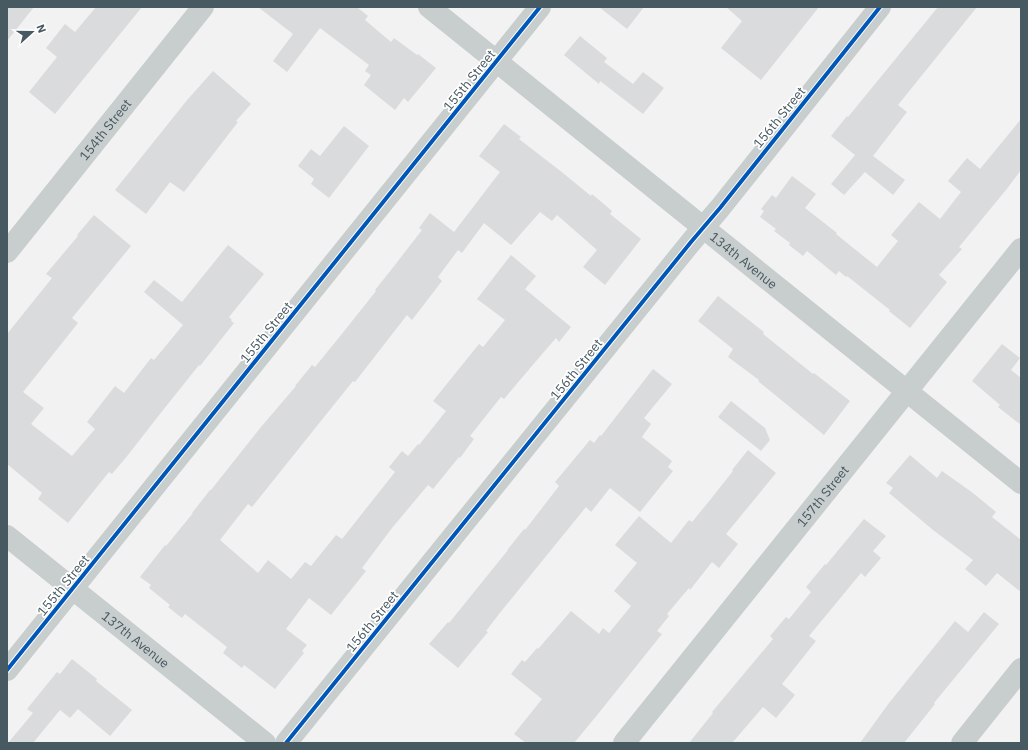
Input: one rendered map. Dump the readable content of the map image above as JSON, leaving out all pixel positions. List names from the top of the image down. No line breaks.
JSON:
{"streets":{"street":["155th Street","156th Street","154th Street","134th Avenue","157th Street","137th Avenue"]},"crossings":[["155th Street","134th Avenue"],["155th Street","137th Avenue"],["156th Street","134th Avenue"],["134th Avenue","157th Street"]],"north":"right"}
